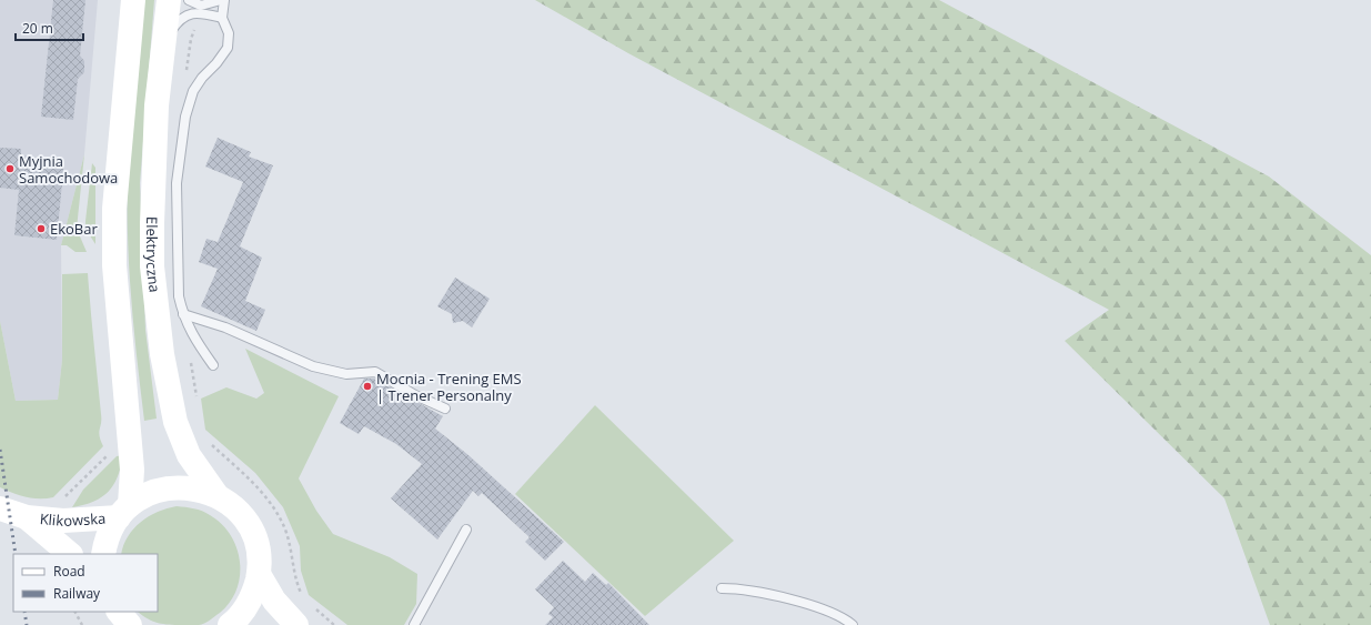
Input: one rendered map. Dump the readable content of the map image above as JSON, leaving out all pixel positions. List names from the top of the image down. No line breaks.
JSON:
{"streets":{"main road":["Elektryczna","Klikowska"]},"places":["Myjnia Samochodowa","EkoBar","Mocnia - Trening EMS | Trener Personalny"],"legend":["Road","Railway"],"scale_bar":"20 m"}
